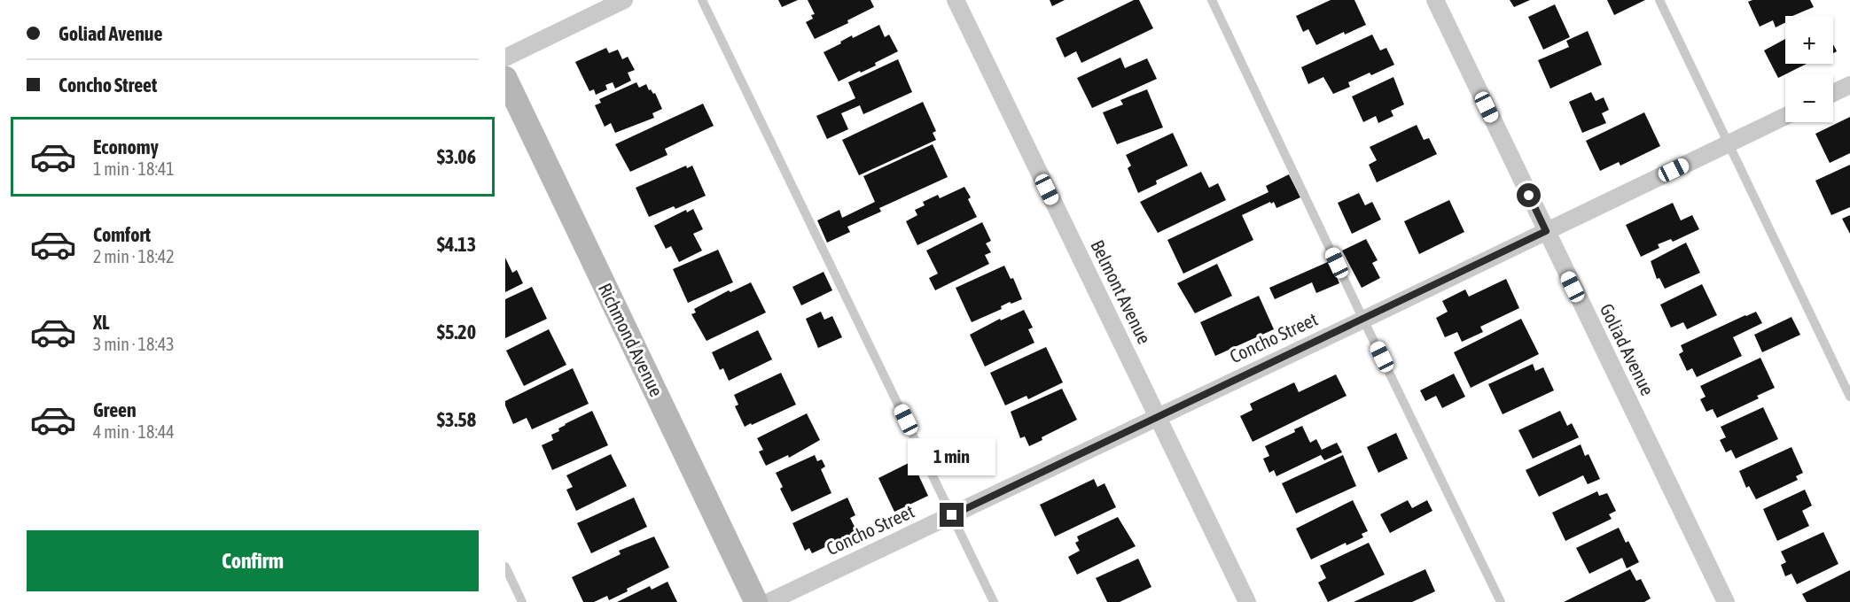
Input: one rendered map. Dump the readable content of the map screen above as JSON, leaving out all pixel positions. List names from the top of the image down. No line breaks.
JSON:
{"streets":{"street":["Belmont Avenue","Concho Street","Richmond Avenue","Goliad Avenue"]},"crossings":[["Belmont Avenue","Concho Street"],["Concho Street","Goliad Avenue"]],"page":{"banner":["Goliad Avenue","Concho Street"],"map_buttons":["+","−"],"list":[{"name":"Economy","note":"1 min · 18:41","value":"$3.06"},{"name":"Comfort","note":"2 min · 18:42","value":"$4.13"},{"name":"XL","note":"3 min · 18:43","value":"$5.20"},{"name":"Green","note":"4 min · 18:44","value":"$3.58"}],"bubble":"1 min","buttons":"Confirm"}}
